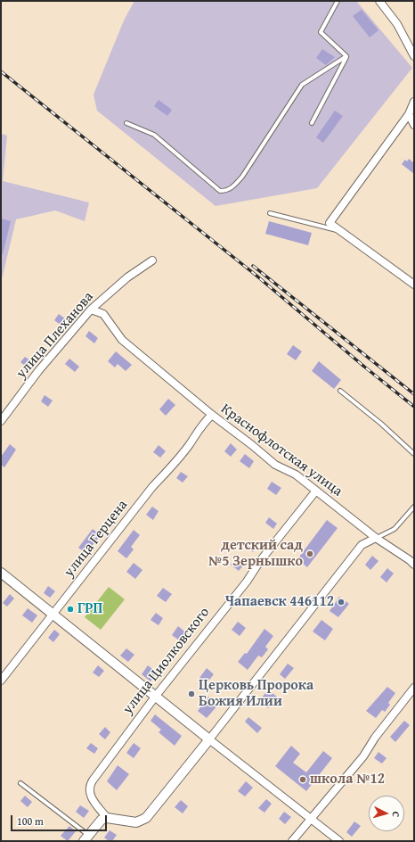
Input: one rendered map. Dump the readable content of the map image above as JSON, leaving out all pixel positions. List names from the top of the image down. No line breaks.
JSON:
{"streets":{"street":["улица Плеханова","Краснофлотская улица","улица Герцена","улица Циолковского"]},"crossings":[["улица Плеханова","Краснофлотская улица"],["Краснофлотская улица","улица Герцена"],["Краснофлотская улица","улица Циолковского"]],"places":["детский сад №5 Зернышко","Чапаевск 446112","ГРП","Церковь Пророка Божия Илии","школа №12"],"scale_bar":"100 m","north":"right"}
